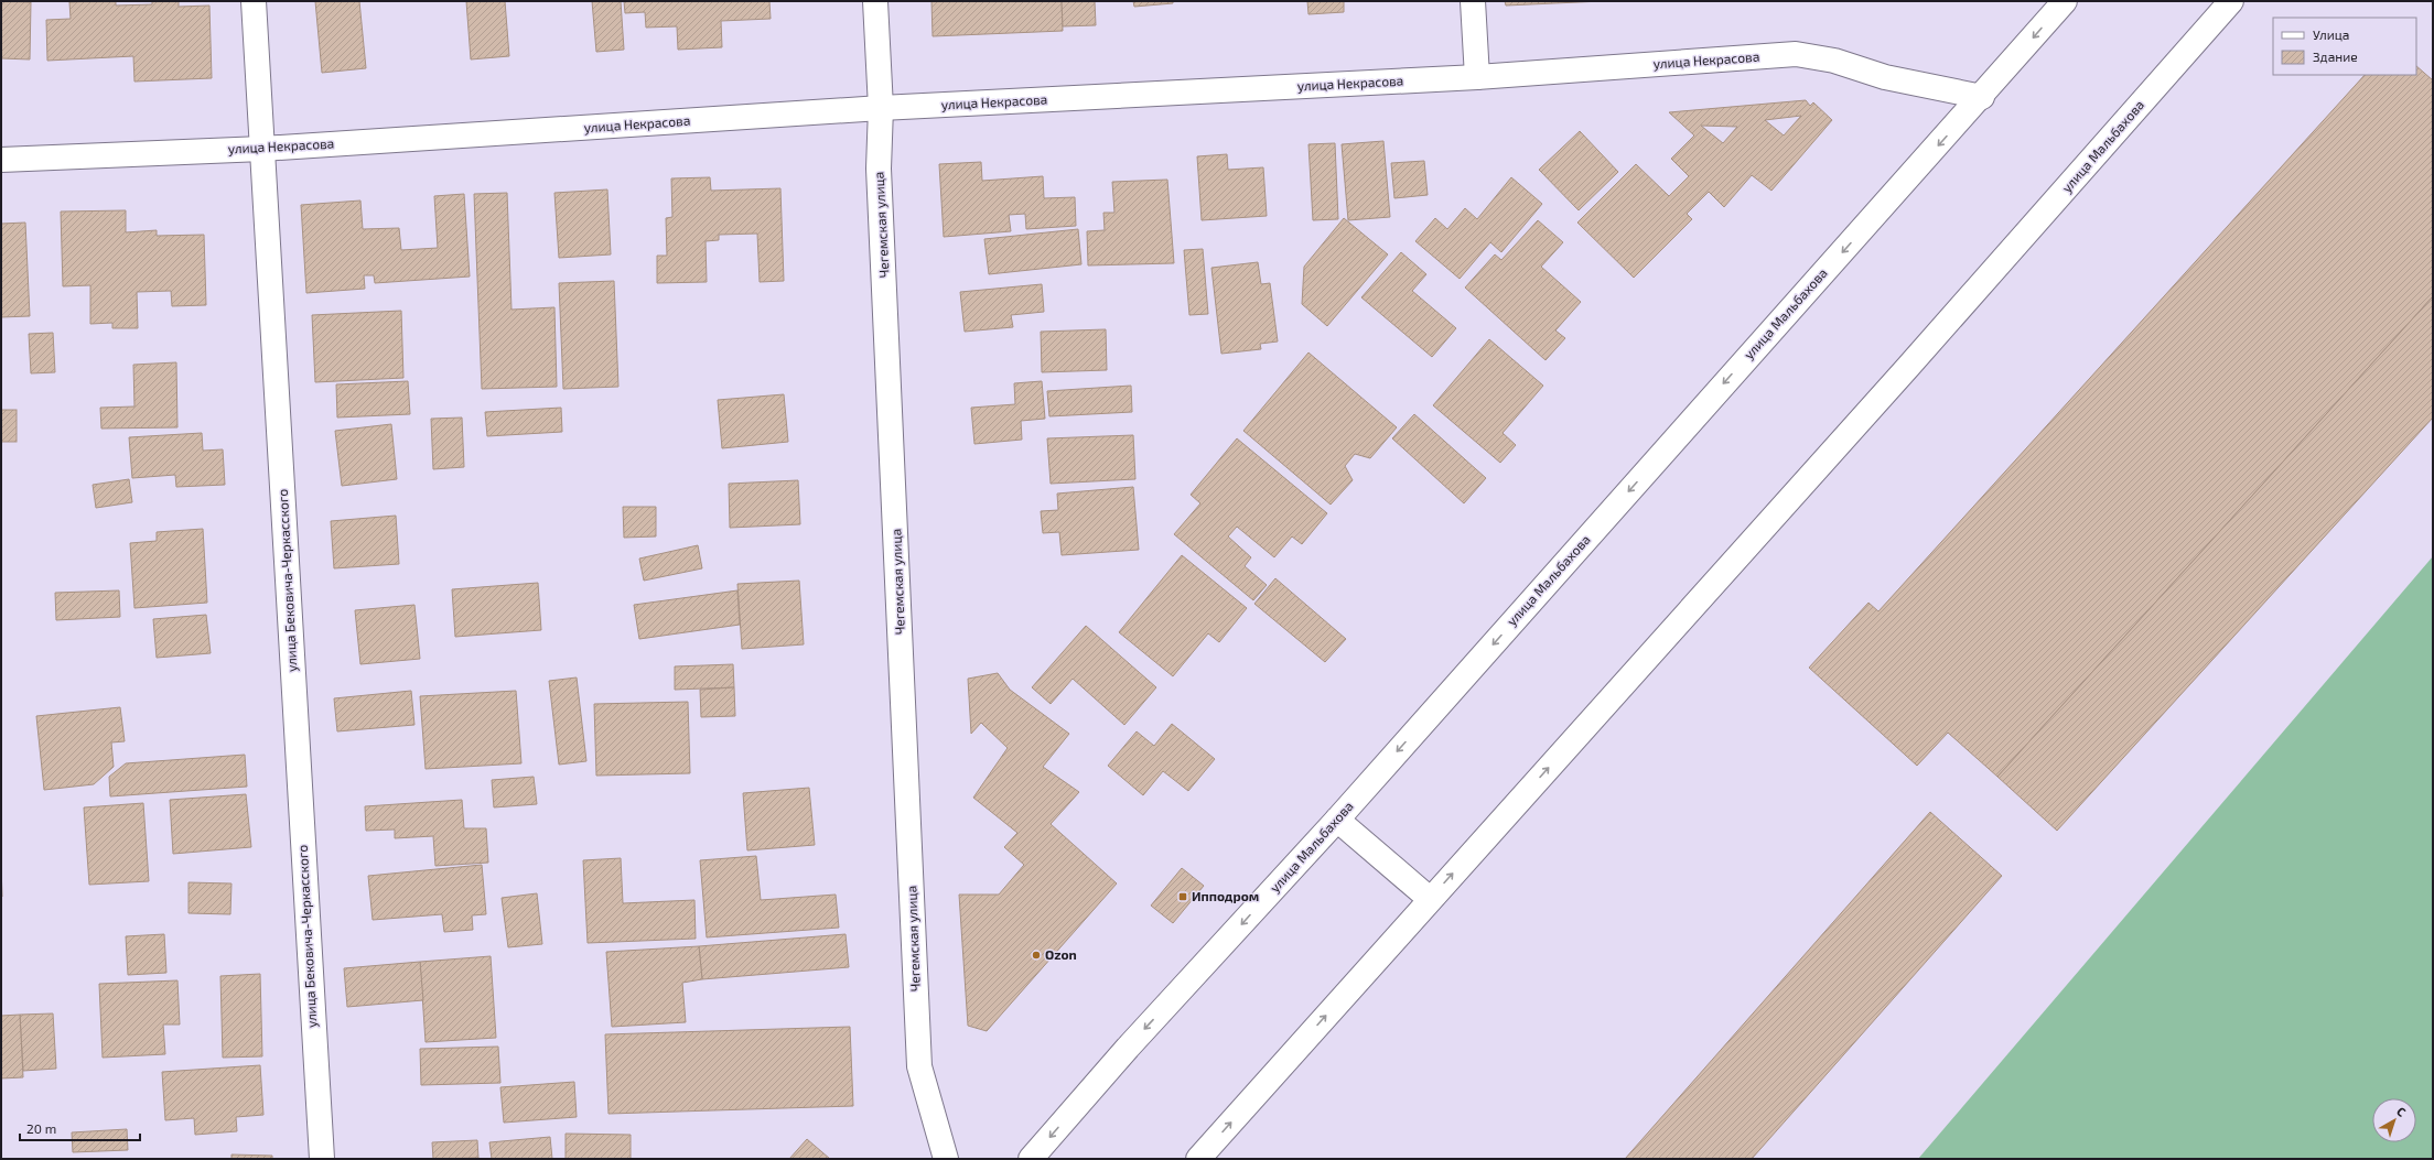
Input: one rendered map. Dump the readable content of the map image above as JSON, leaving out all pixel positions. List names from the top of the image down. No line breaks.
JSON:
{"streets":{"street":["улица Некрасова","улица Мальбахова","Чегемская улица","улица Бековича-Черкасского"]},"crossings":[["улица Некрасова","улица Мальбахова"],["улица Некрасова","Чегемская улица"],["улица Некрасова","улица Бековича-Черкасского"]],"places":{"transit":["Ипподром"],"other":["Ozon"]},"legend":["Улица","Здание"],"scale_bar":"20 m","north":"top right"}
